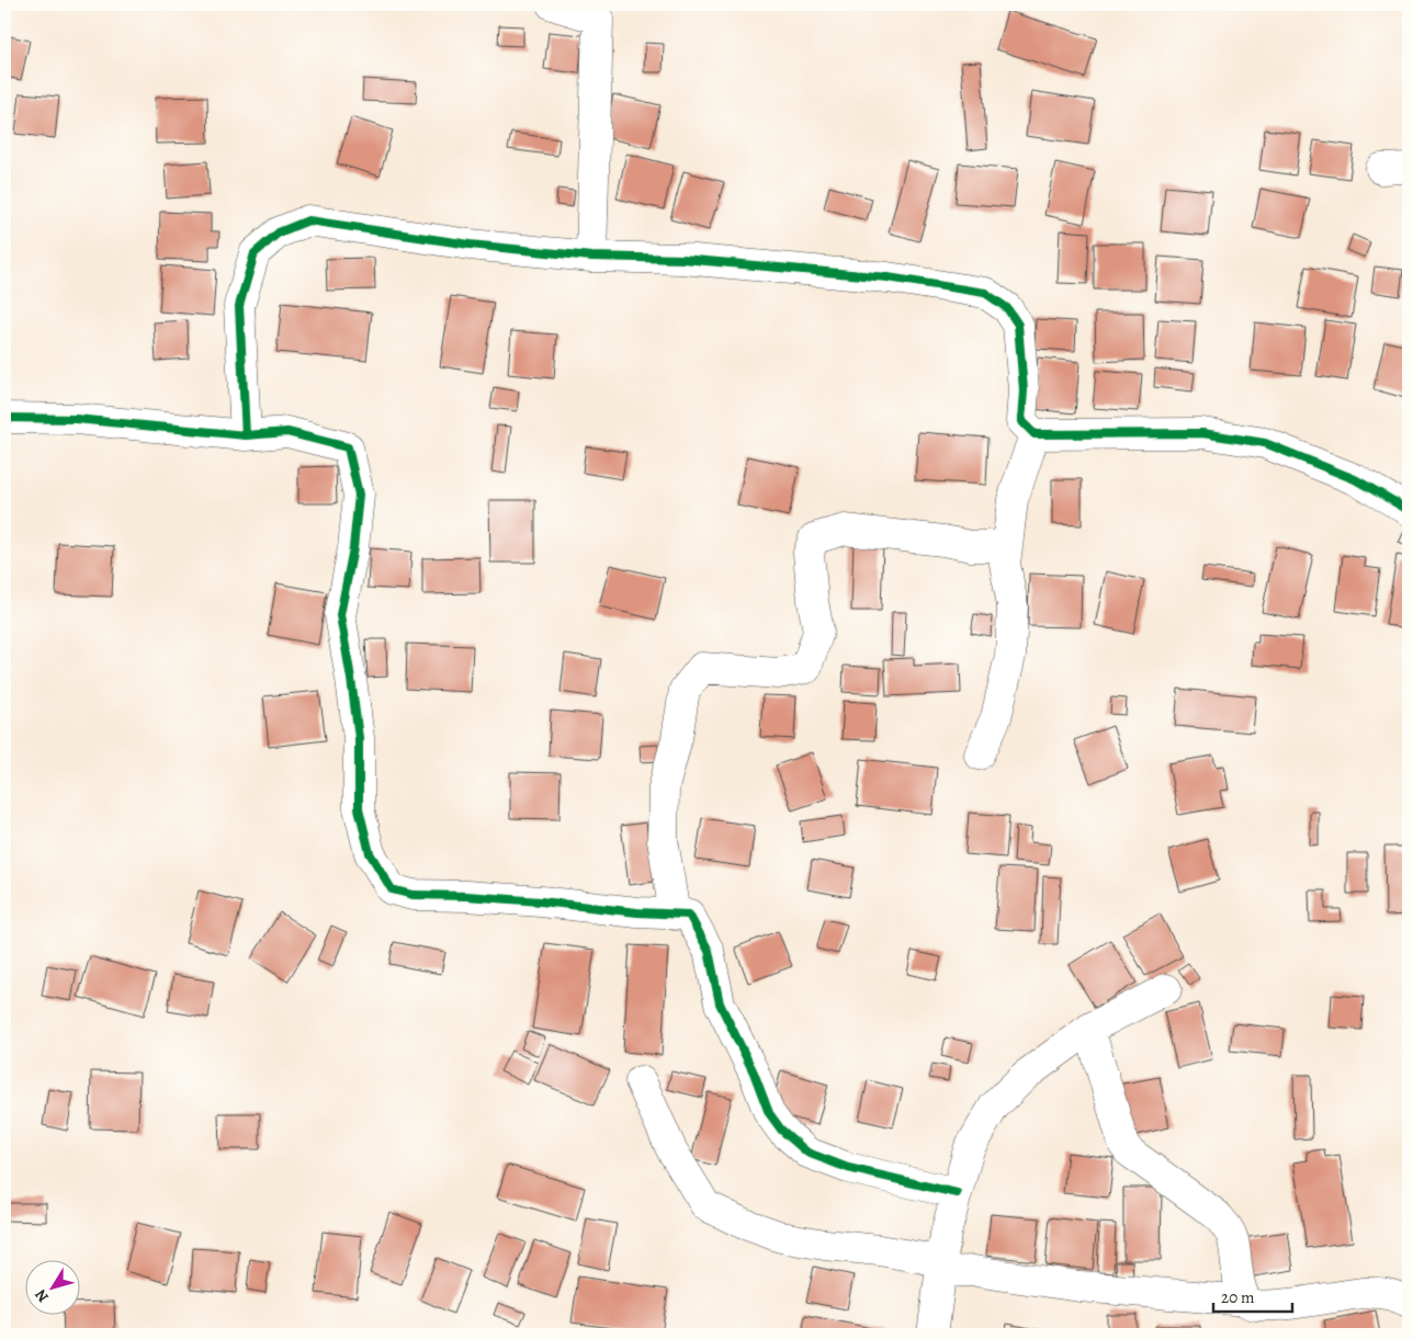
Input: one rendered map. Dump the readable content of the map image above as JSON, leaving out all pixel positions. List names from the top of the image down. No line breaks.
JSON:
{"scale_bar":"20 m","north":"bottom left"}
